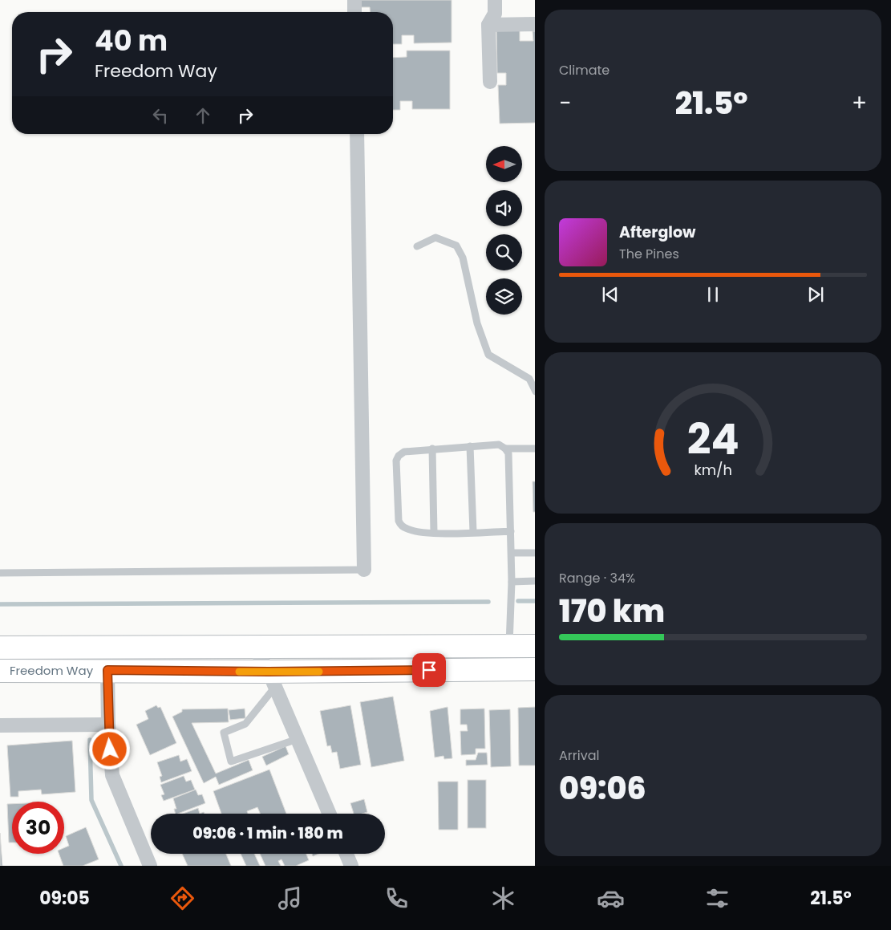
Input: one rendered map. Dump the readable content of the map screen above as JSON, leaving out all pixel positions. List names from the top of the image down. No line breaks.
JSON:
{"streets":{"main road":["Freedom Way"]},"north":"left","page":{"tile":["Climate",["Range · 34%","170 km"],["Arrival","09:06"]],"turn":["40 m","Freedom Way"],"heat":["−","21.5°","+"],"song":["Afterglow","The Pines"],"limit":"30","trip":"09:06 · 1 min · 180 m","tabs":["09:05","21.5°"],"gauge":["24","km/h"]}}
